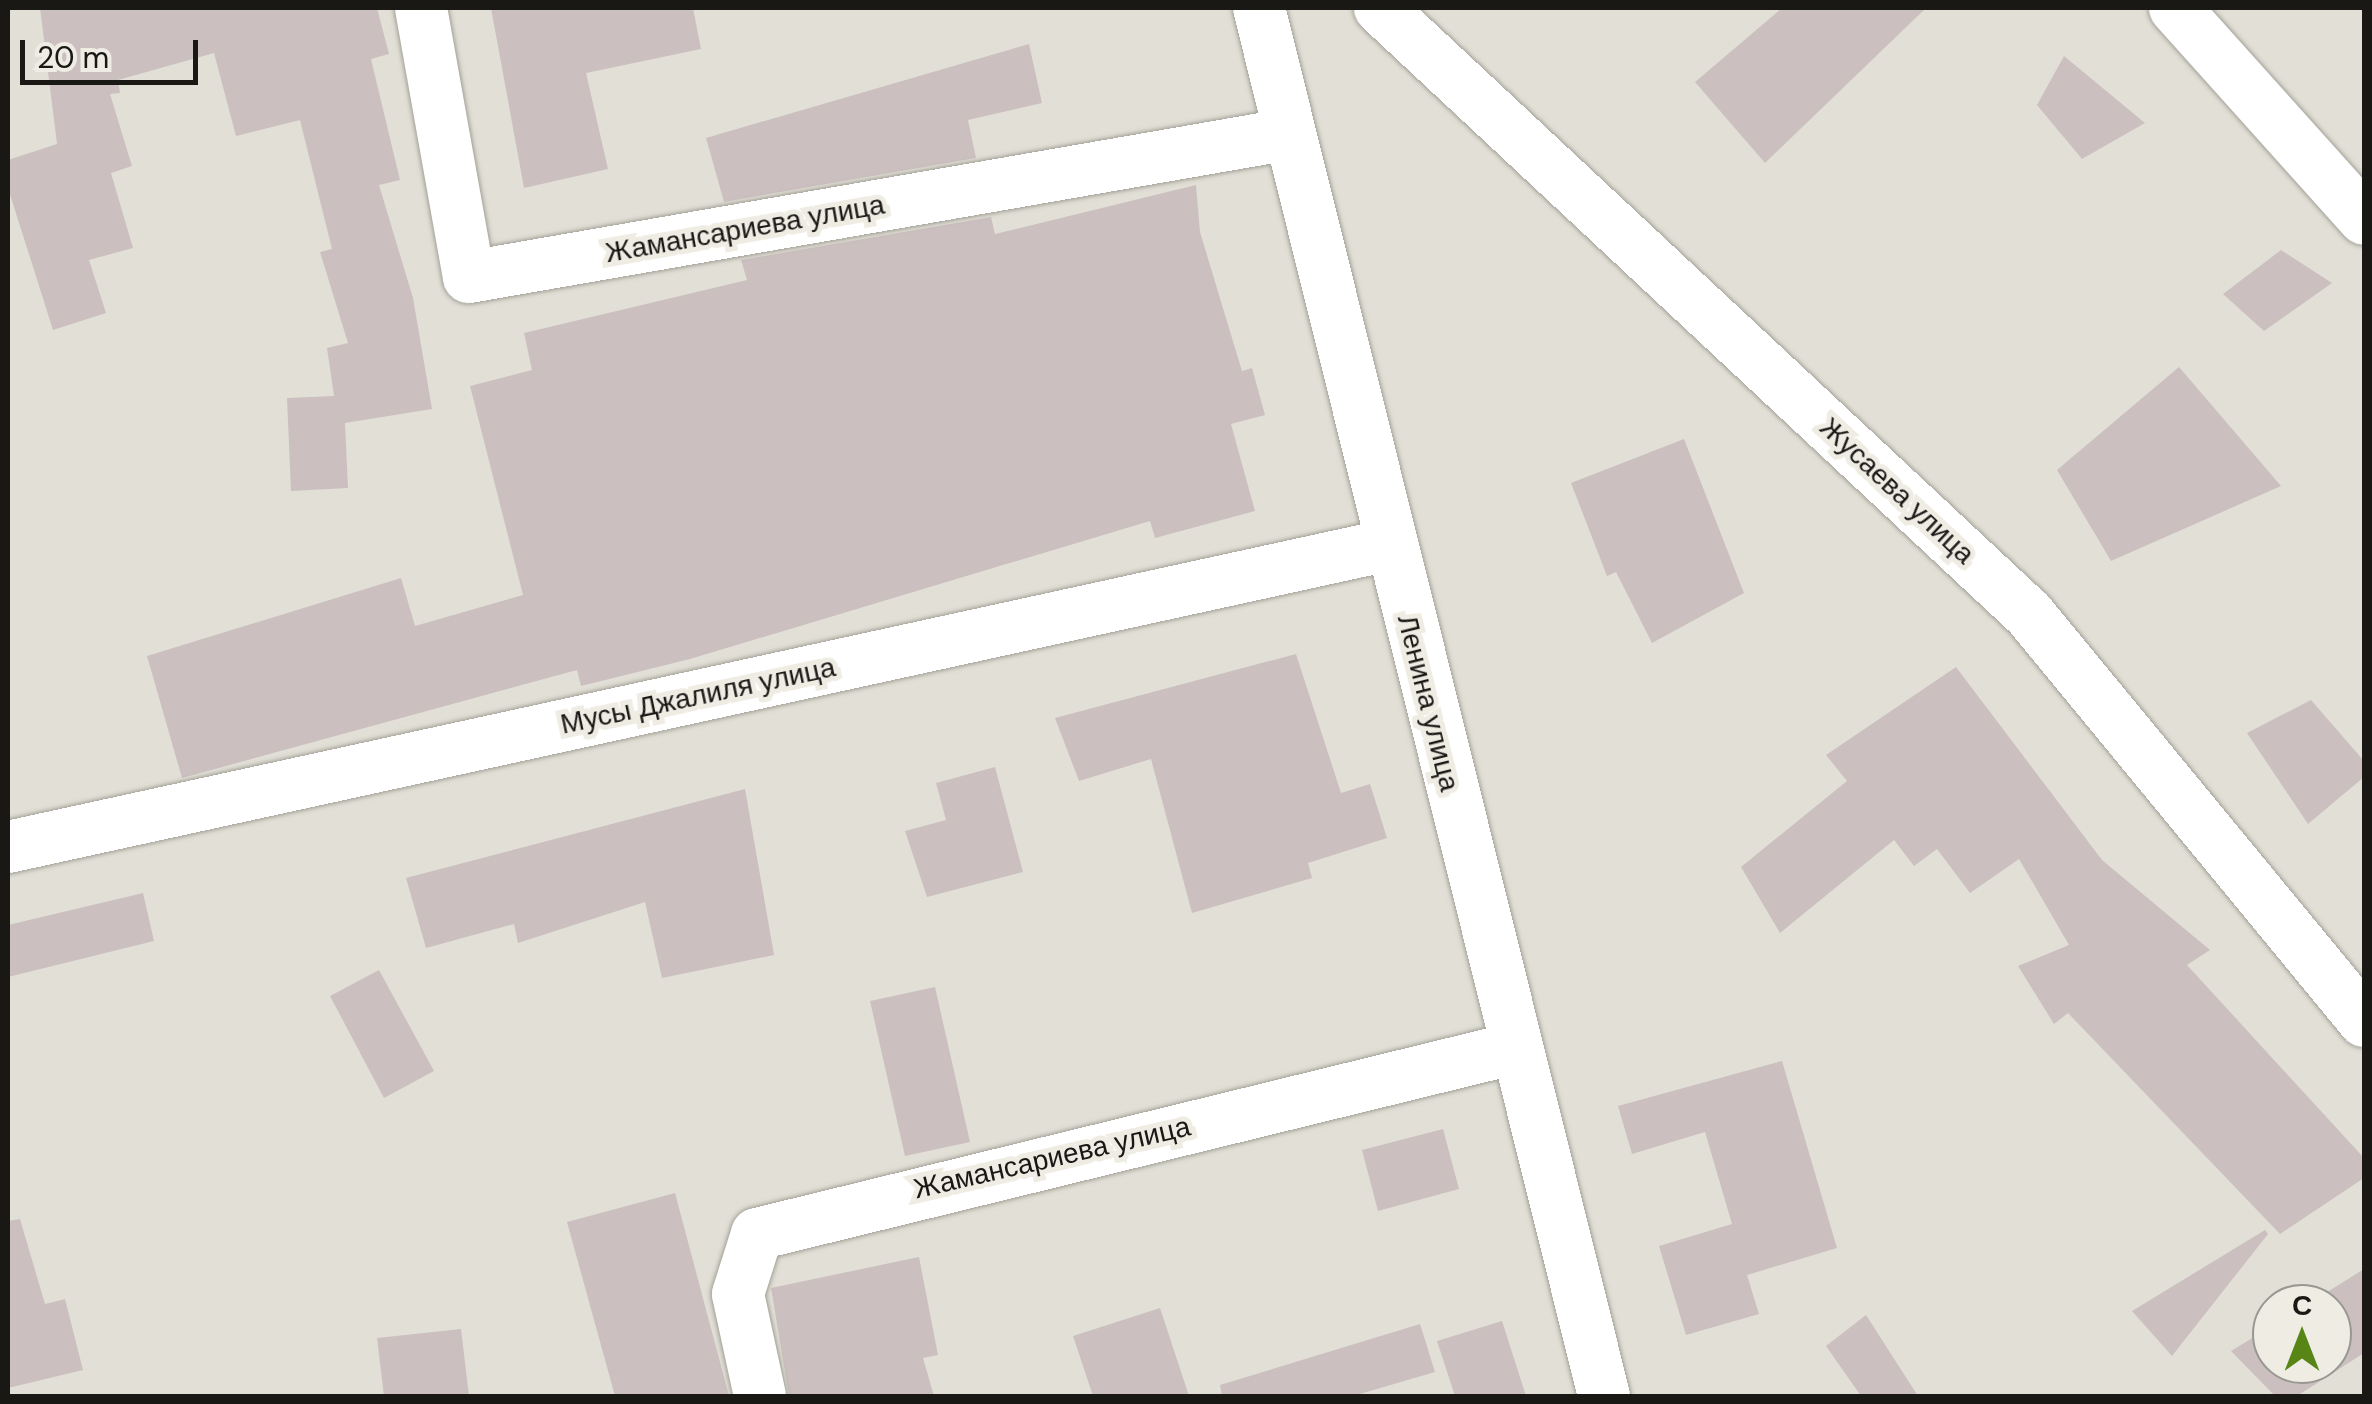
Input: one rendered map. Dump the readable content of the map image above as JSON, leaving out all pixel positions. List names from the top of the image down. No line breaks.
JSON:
{"streets":{"street":["Жамансариева улица","Жусаева улица","Мусы Джалиля улица","Ленина улица"]},"crossings":[["Жамансариева улица","Ленина улица"],["Мусы Джалиля улица","Ленина улица"]],"scale_bar":"20 m","north":"top"}
